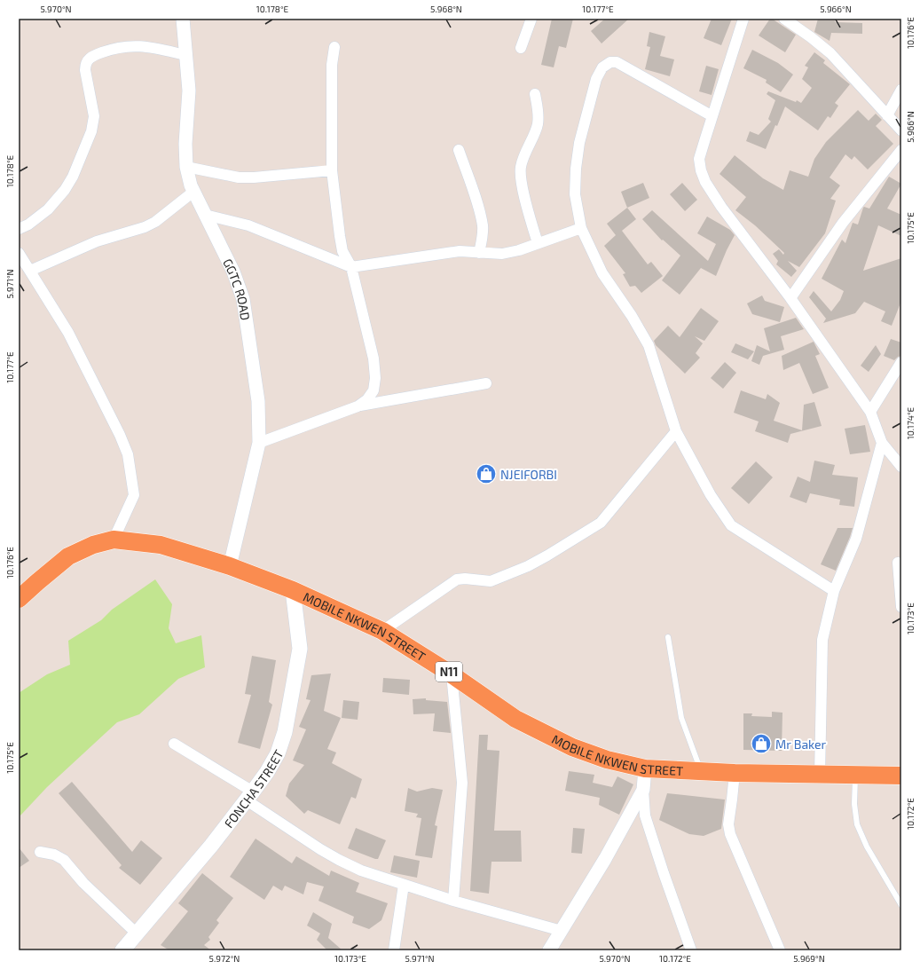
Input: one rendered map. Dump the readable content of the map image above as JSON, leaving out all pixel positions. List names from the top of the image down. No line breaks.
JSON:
{"streets":{"highway":["MOBILE NKWEN STREET","N11"],"main road":["FONCHA STREET"],"street":["GGTC ROAD"]},"crossings":[["GGTC ROAD","MOBILE NKWEN STREET"],["MOBILE NKWEN STREET","FONCHA STREET"]],"places":{"shop":["NJEIFORBI","Mr Baker"]},"coordinates":["5.970°N","10.178°E","5.968°N","10.177°E","5.966°N","10.176°E","10.175°E","5.971°N","10.174°E","10.173°E","10.172°E","5.972°N","5.969°N"]}
